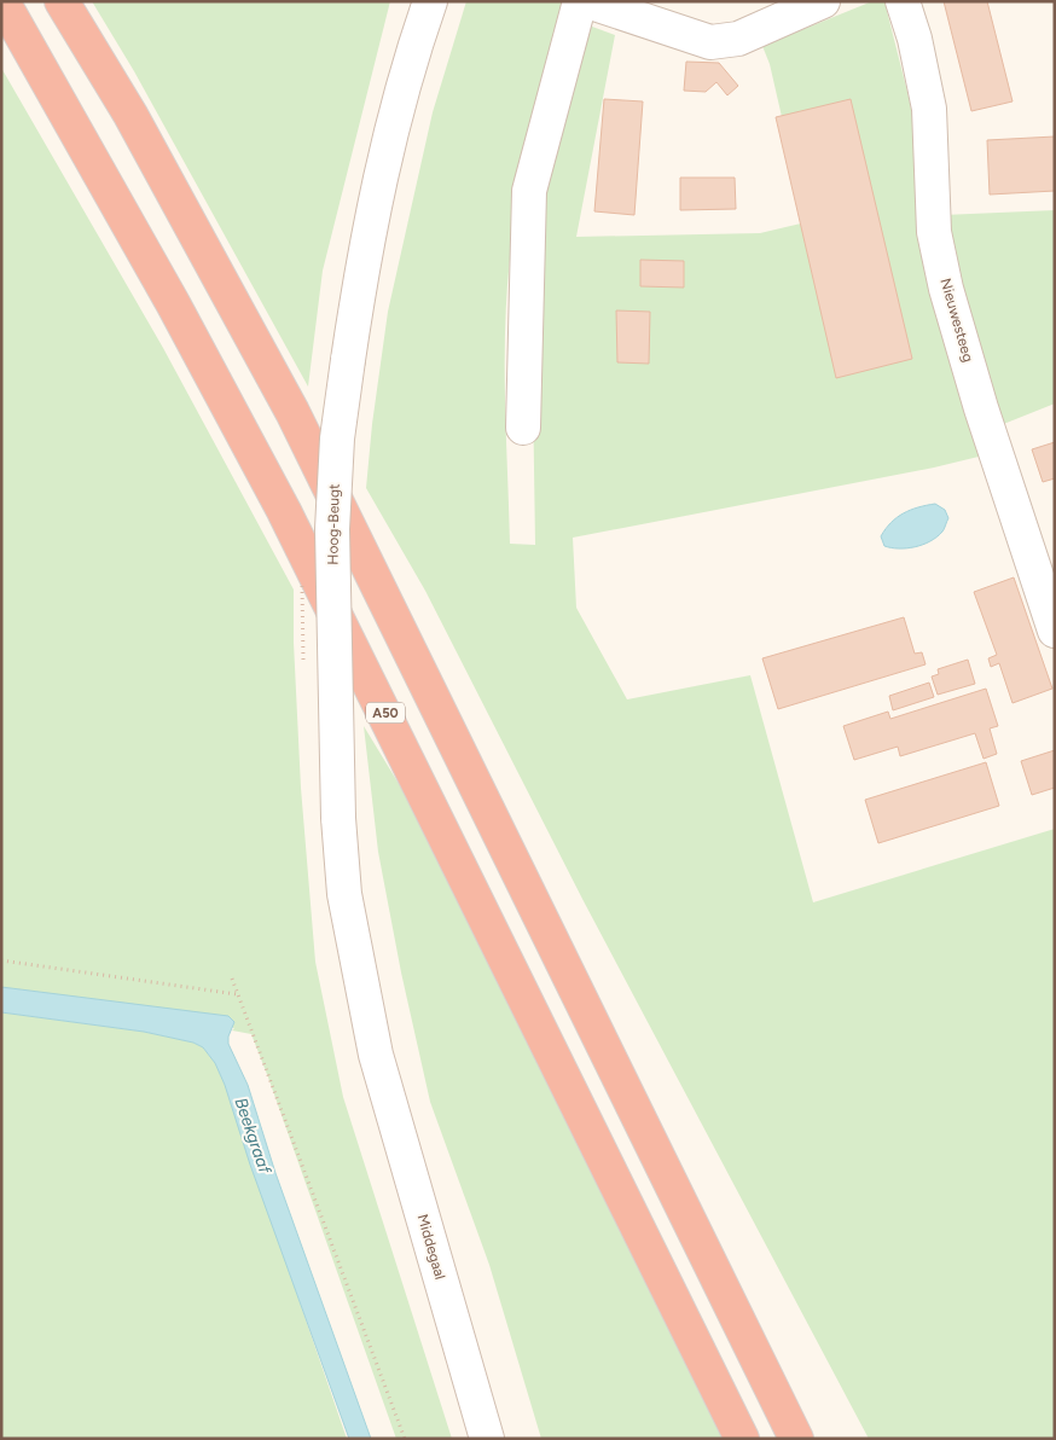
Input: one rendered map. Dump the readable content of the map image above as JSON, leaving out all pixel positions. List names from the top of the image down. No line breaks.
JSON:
{"streets":{"highway":["A50"],"street":["Nieuwesteeg","Hoog-Beugt","Middegaal"]},"crossings":[["Hoog-Beugt","Middegaal"]],"water":["Beekgraaf"]}
